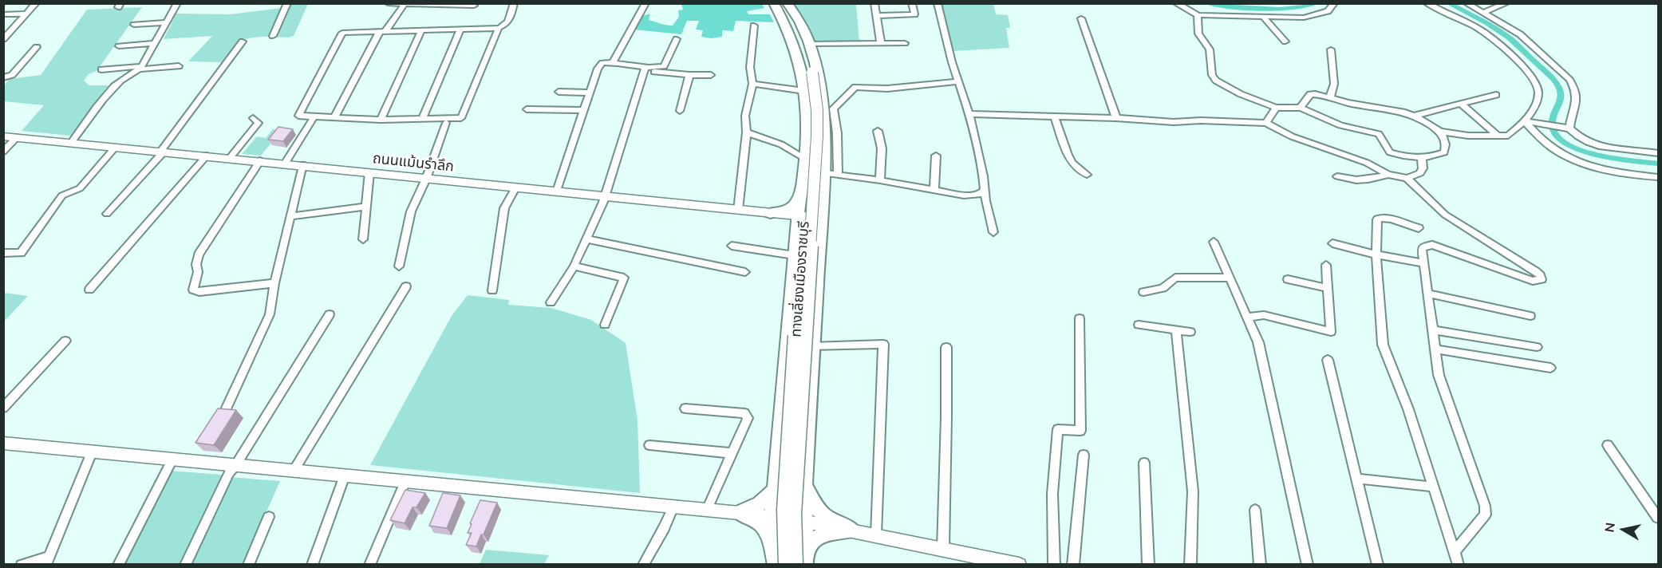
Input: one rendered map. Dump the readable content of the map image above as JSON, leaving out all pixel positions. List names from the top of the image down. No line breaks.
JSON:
{"streets":{"main road":["ทางเลี่ยงเมืองราชบุรี"],"street":["ถนนแม้นรำลึก"]},"crossings":[["ถนนแม้นรำลึก","ทางเลี่ยงเมืองราชบุรี"]],"north":"left"}
